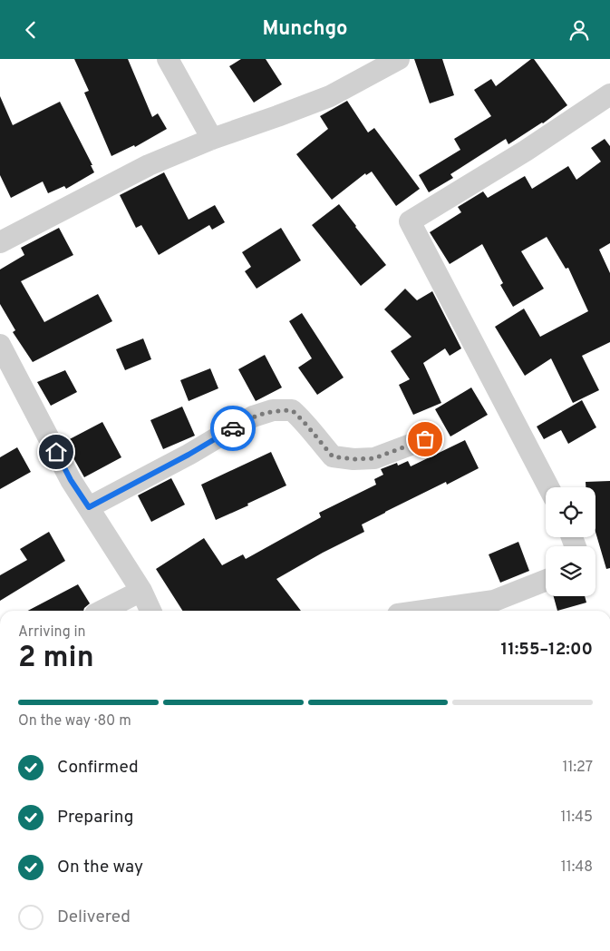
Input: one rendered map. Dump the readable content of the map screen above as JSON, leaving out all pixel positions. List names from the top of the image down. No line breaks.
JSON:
{"page":{"header":"Munchgo","heading":["2 min","Arriving in","11:55–12:00"],"bar":"On the way · 80 m","list":[["Confirmed","11:27"],["Preparing","11:45"],["On the way","11:48"],"Delivered"]}}
